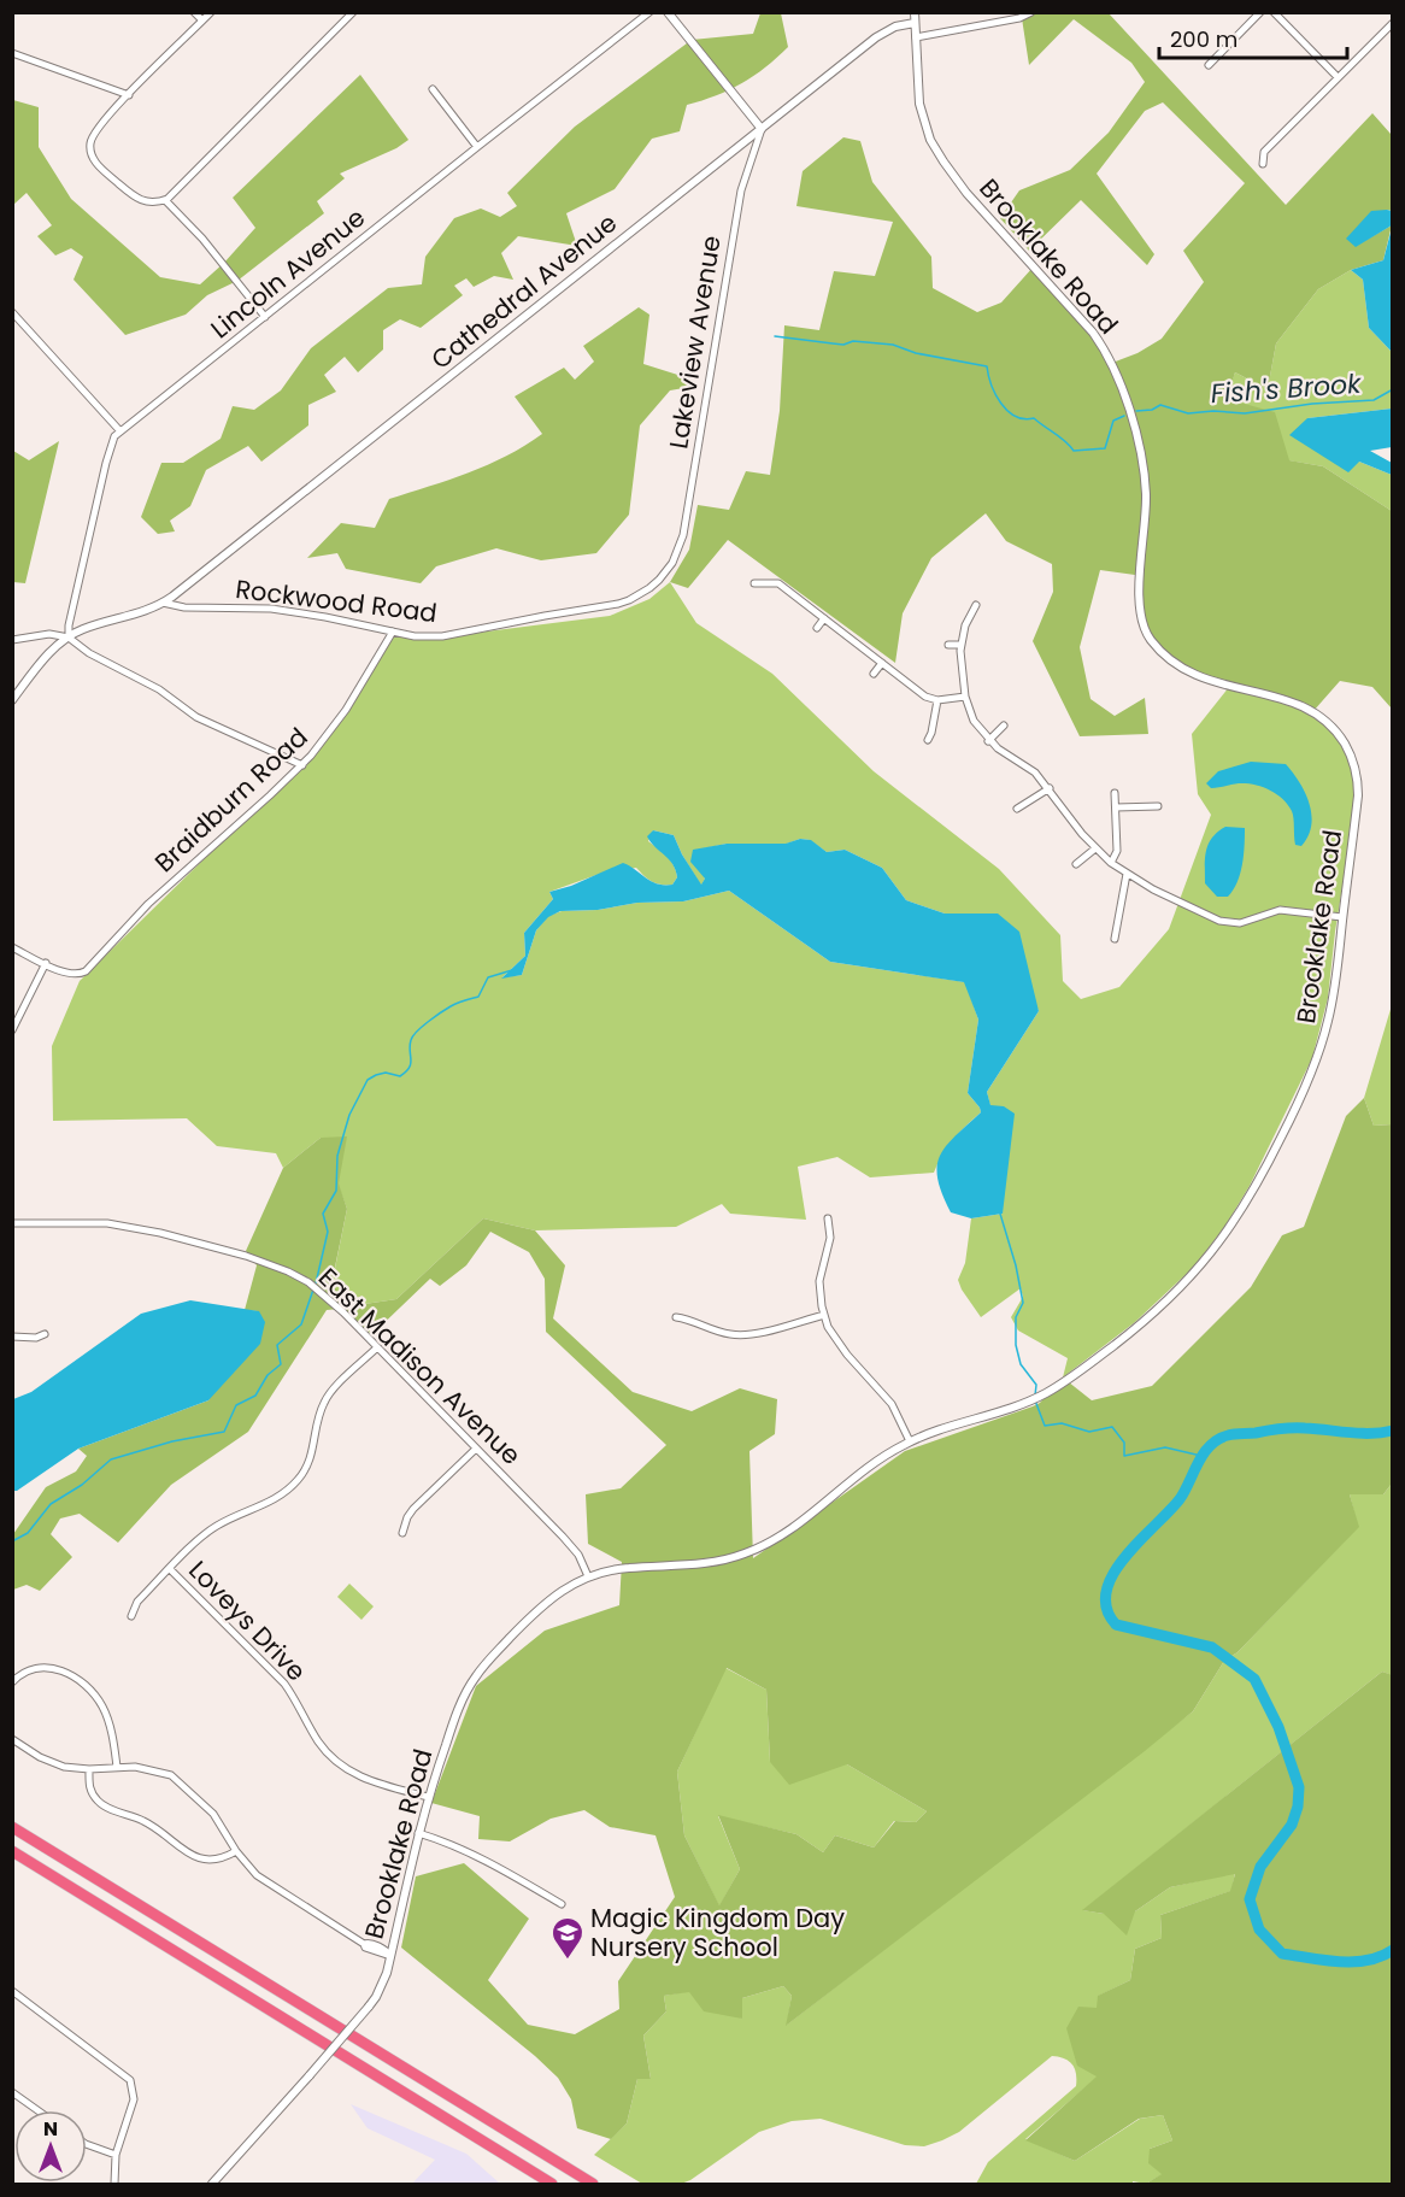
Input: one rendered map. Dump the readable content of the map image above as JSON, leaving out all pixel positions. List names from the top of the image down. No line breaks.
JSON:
{"streets":{"street":["Brooklake Road","Lincoln Avenue","Cathedral Avenue","Lakeview Avenue","Rockwood Road","Braidburn Road","East Madison Avenue","Loveys Drive"]},"crossings":[["Brooklake Road","Cathedral Avenue"],["Brooklake Road","East Madison Avenue"],["Brooklake Road","Loveys Drive"],["Lincoln Avenue","Rockwood Road"],["Cathedral Avenue","Lakeview Avenue"],["Cathedral Avenue","Rockwood Road"],["Lakeview Avenue","Rockwood Road"],["Rockwood Road","Braidburn Road"]],"water":["Fish's Brook"],"places":{"school or university":["Magic Kingdom Day Nursery School"]},"scale_bar":"200 m","north":"top"}
